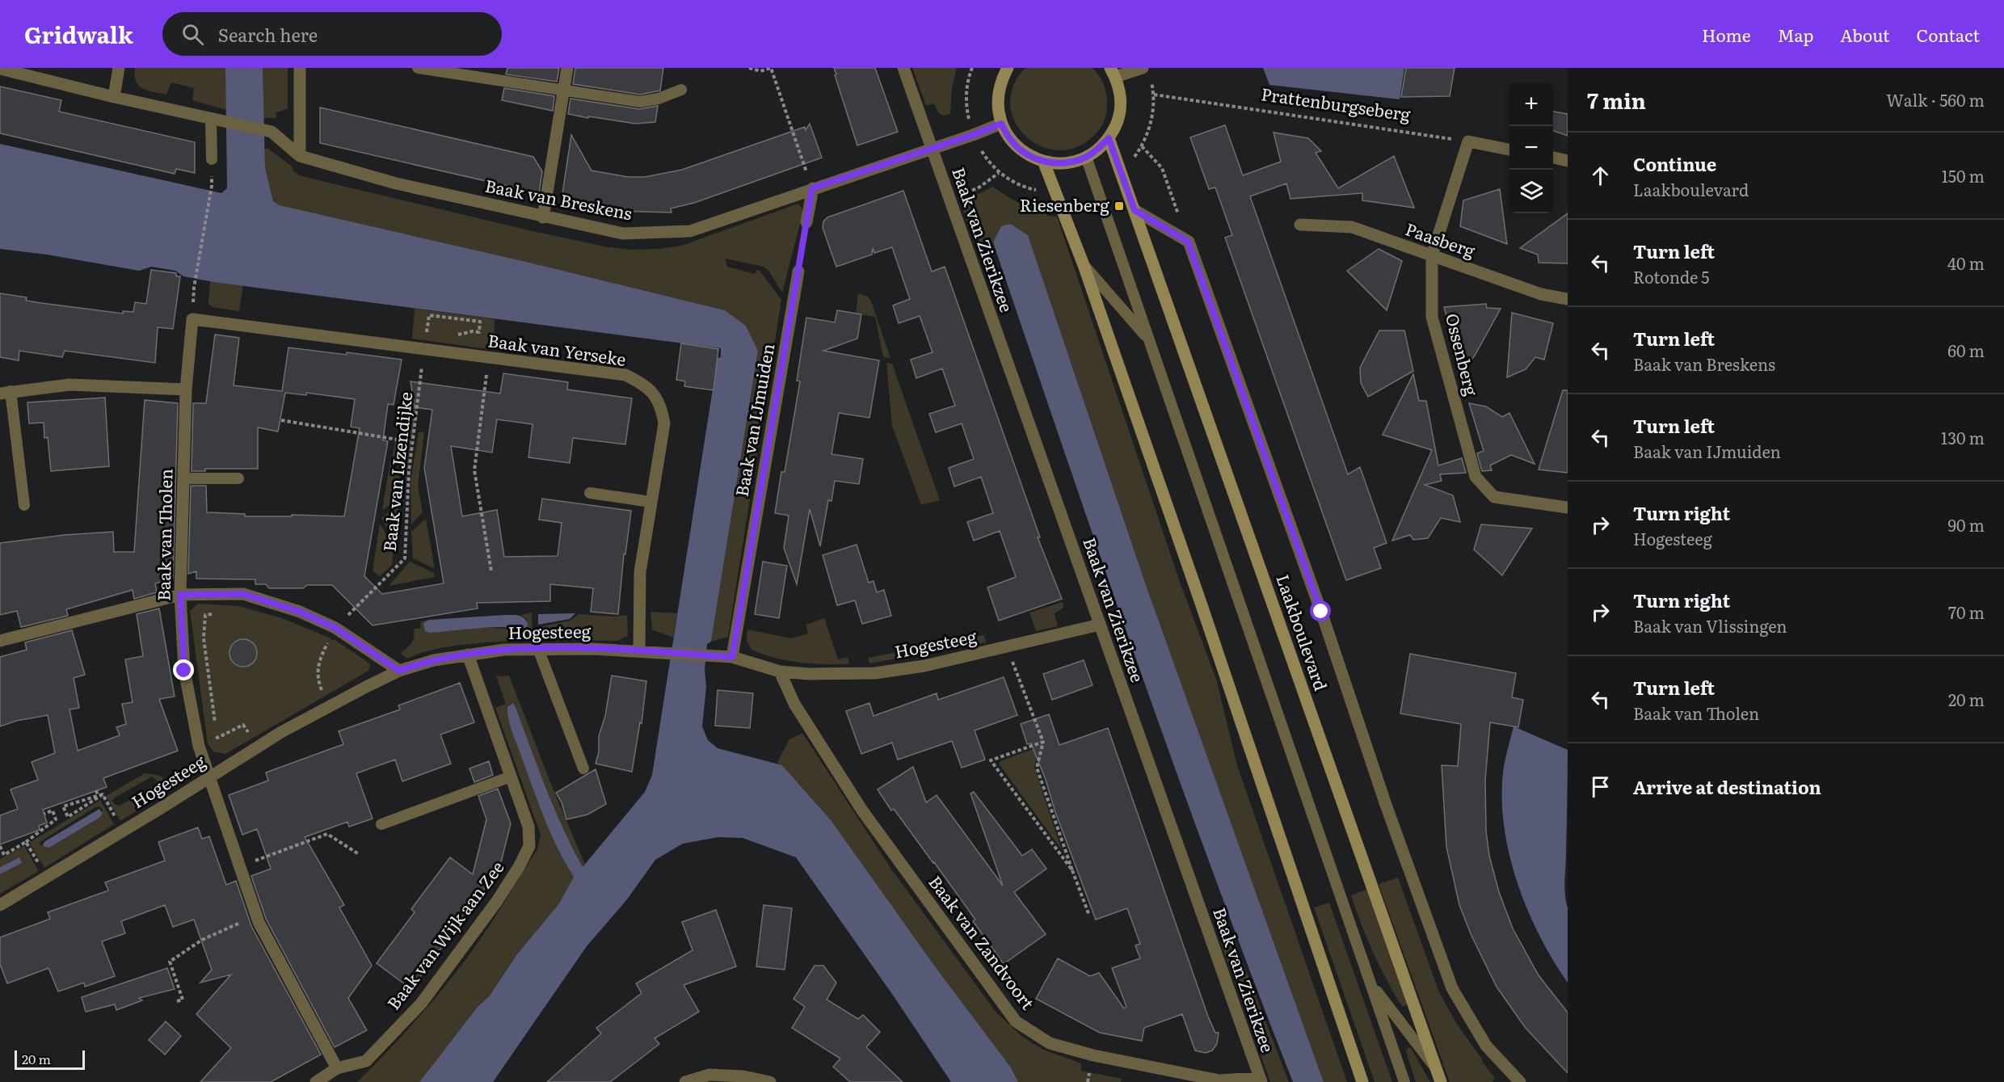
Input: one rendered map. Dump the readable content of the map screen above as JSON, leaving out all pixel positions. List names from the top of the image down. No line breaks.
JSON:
{"streets":{"main road":["Laakboulevard"],"street":["Baak van Breskens","Baak van Zierikzee","Paasberg","Baak van Yerseke","Ossenberg","Baak van IJmuiden","Baak van Tholen","Hogesteeg","Baak van Wijk aan Zee","Baak van Zandvoort"],"path":["Prattenburgseberg","Baak van IJzendijke"]},"crossings":[["Prattenburgseberg","Ossenberg"],["Prattenburgseberg","Laakboulevard"],["Baak van Breskens","Baak van Zierikzee"],["Baak van Zierikzee","Hogesteeg"],["Baak van Zierikzee","Baak van Zandvoort"],["Paasberg","Ossenberg"],["Baak van Yerseke","Baak van IJzendijke"],["Baak van Yerseke","Baak van Tholen"],["Baak van Yerseke","Hogesteeg"],["Baak van IJmuiden","Hogesteeg"],["Baak van IJzendijke","Hogesteeg"],["Baak van Tholen","Hogesteeg"],["Baak van Tholen","Baak van Wijk aan Zee"],["Hogesteeg","Baak van Wijk aan Zee"],["Hogesteeg","Baak van Zandvoort"]],"places":{"transit":["Riesenberg"]},"scale_bar":"20 m","page":{"header":"Gridwalk","search":"Search here","nav":["Home","Map","About","Contact"],"heading":["7 min","Walk · 560 m"],"map_buttons":["+","−"],"list":[["Continue","Laakboulevard","150 m"],["Turn left","Rotonde 5","40 m"],["Turn left","Baak van Breskens","60 m"],["Turn left","Baak van IJmuiden","130 m"],["Turn right","Hogesteeg","90 m"],["Turn right","Baak van Vlissingen","70 m"],["Turn left","Baak van Tholen","20 m"],"Arrive at destination"],"scale":"20 m"}}
